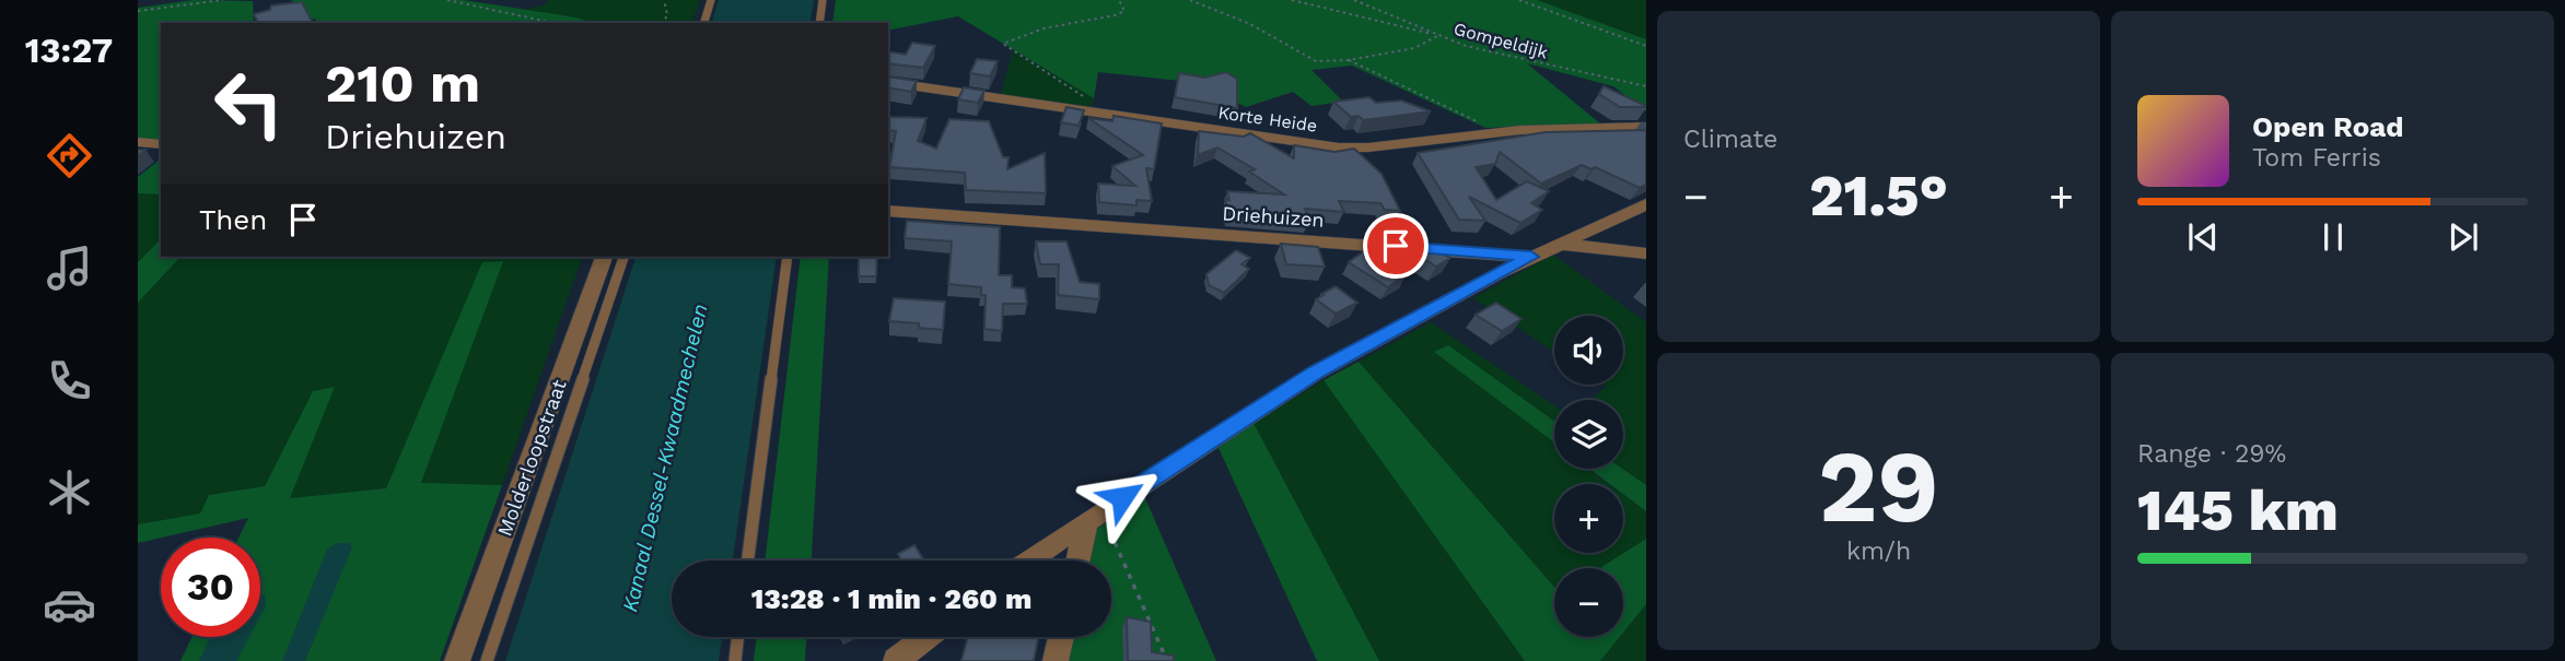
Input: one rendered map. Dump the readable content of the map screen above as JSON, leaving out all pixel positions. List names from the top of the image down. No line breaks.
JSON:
{"streets":{"street":["Korte Heide","Driehuizen","Molderloopstraat"],"path":["Gompeldijk"]},"water":["Kanaal Dessel-Kwaadmechelen"],"page":{"tabs":"13:27","tile":["Climate",["29","km/h"],["Range · 29%","145 km"]],"turn":["210 m","Driehuizen"],"song":["Open Road","Tom Ferris"],"heat":["−","21.5°","+"],"then":"Then","map_buttons":["+","−"],"limit":"30","trip":"13:28 · 1 min · 260 m"}}
